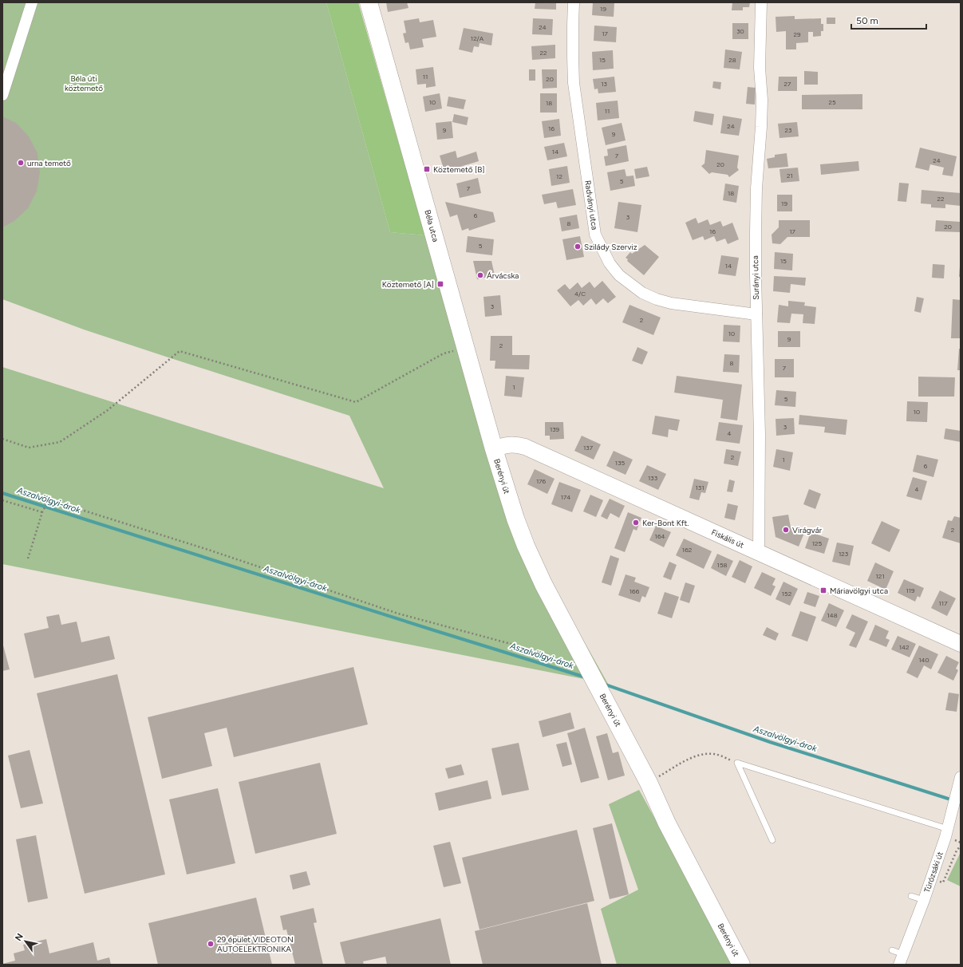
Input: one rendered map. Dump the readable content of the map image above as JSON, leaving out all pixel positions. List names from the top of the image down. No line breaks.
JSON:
{"streets":{"main road":["Béla utca","Berényi út"],"street":["Radványi utca","Surányi utca","Fiskális út","Túrózsáki út"]},"crossings":[["Radványi utca","Surányi utca"],["Béla utca","Berényi út"],["Béla utca","Fiskális út"],["Surányi utca","Fiskális út"],["Berényi út","Fiskális út"]],"water":["Aszalvölgyi-árok"],"parks":["Béla úti köztemető"],"places":{"other":["urna temető","Szilády Szerviz","Árvácska","Ker-Bont Kft.","Virágvár","29 épület VIDEOTON AUTOELEKTRONIKA"],"transit":["Köztemető [B]","Köztemető [A]","Máriavölgyi utca"]},"house_numbers":["19","24","30","17","29","12/A","22","15","28","11","20","13","27","10","25","18","11","24","16","9","23","9","14","7","24","20","21","12","5","7","18","22","19","6","3","8","20","16","17","5","15","14","4/C","3","2","10","9","2","8","7","1","5","10","3","139","4","137","2","1","135","6","133","176","131","4","174","2","164","125","162","123","158","121","119","166","152","117","148","142","140"],"scale_bar":"50 m","north":"top left"}
